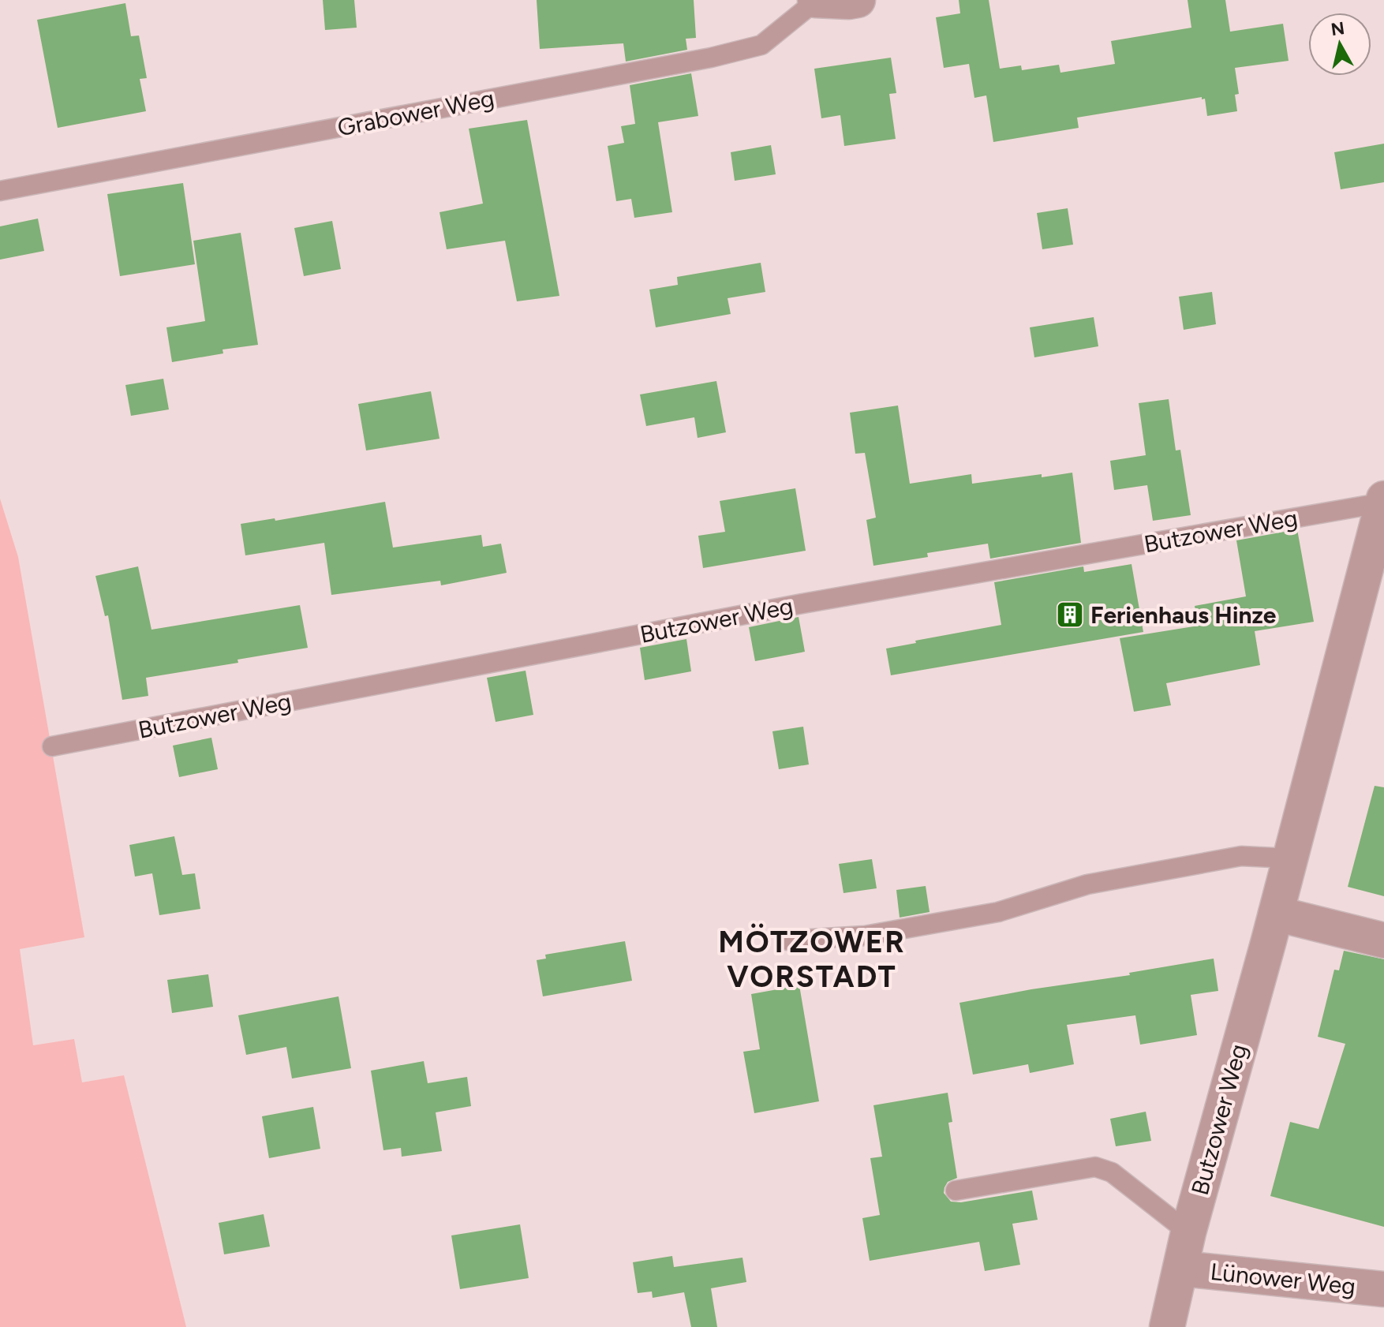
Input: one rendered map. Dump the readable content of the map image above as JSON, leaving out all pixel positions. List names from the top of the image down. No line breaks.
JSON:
{"streets":{"street":["Grabower Weg","Butzower Weg","Lünower Weg"]},"crossings":[["Butzower Weg","Lünower Weg"]],"districts":["MÖTZOWER VORSTADT"],"places":{"building":["Ferienhaus Hinze"]},"north":"top"}
